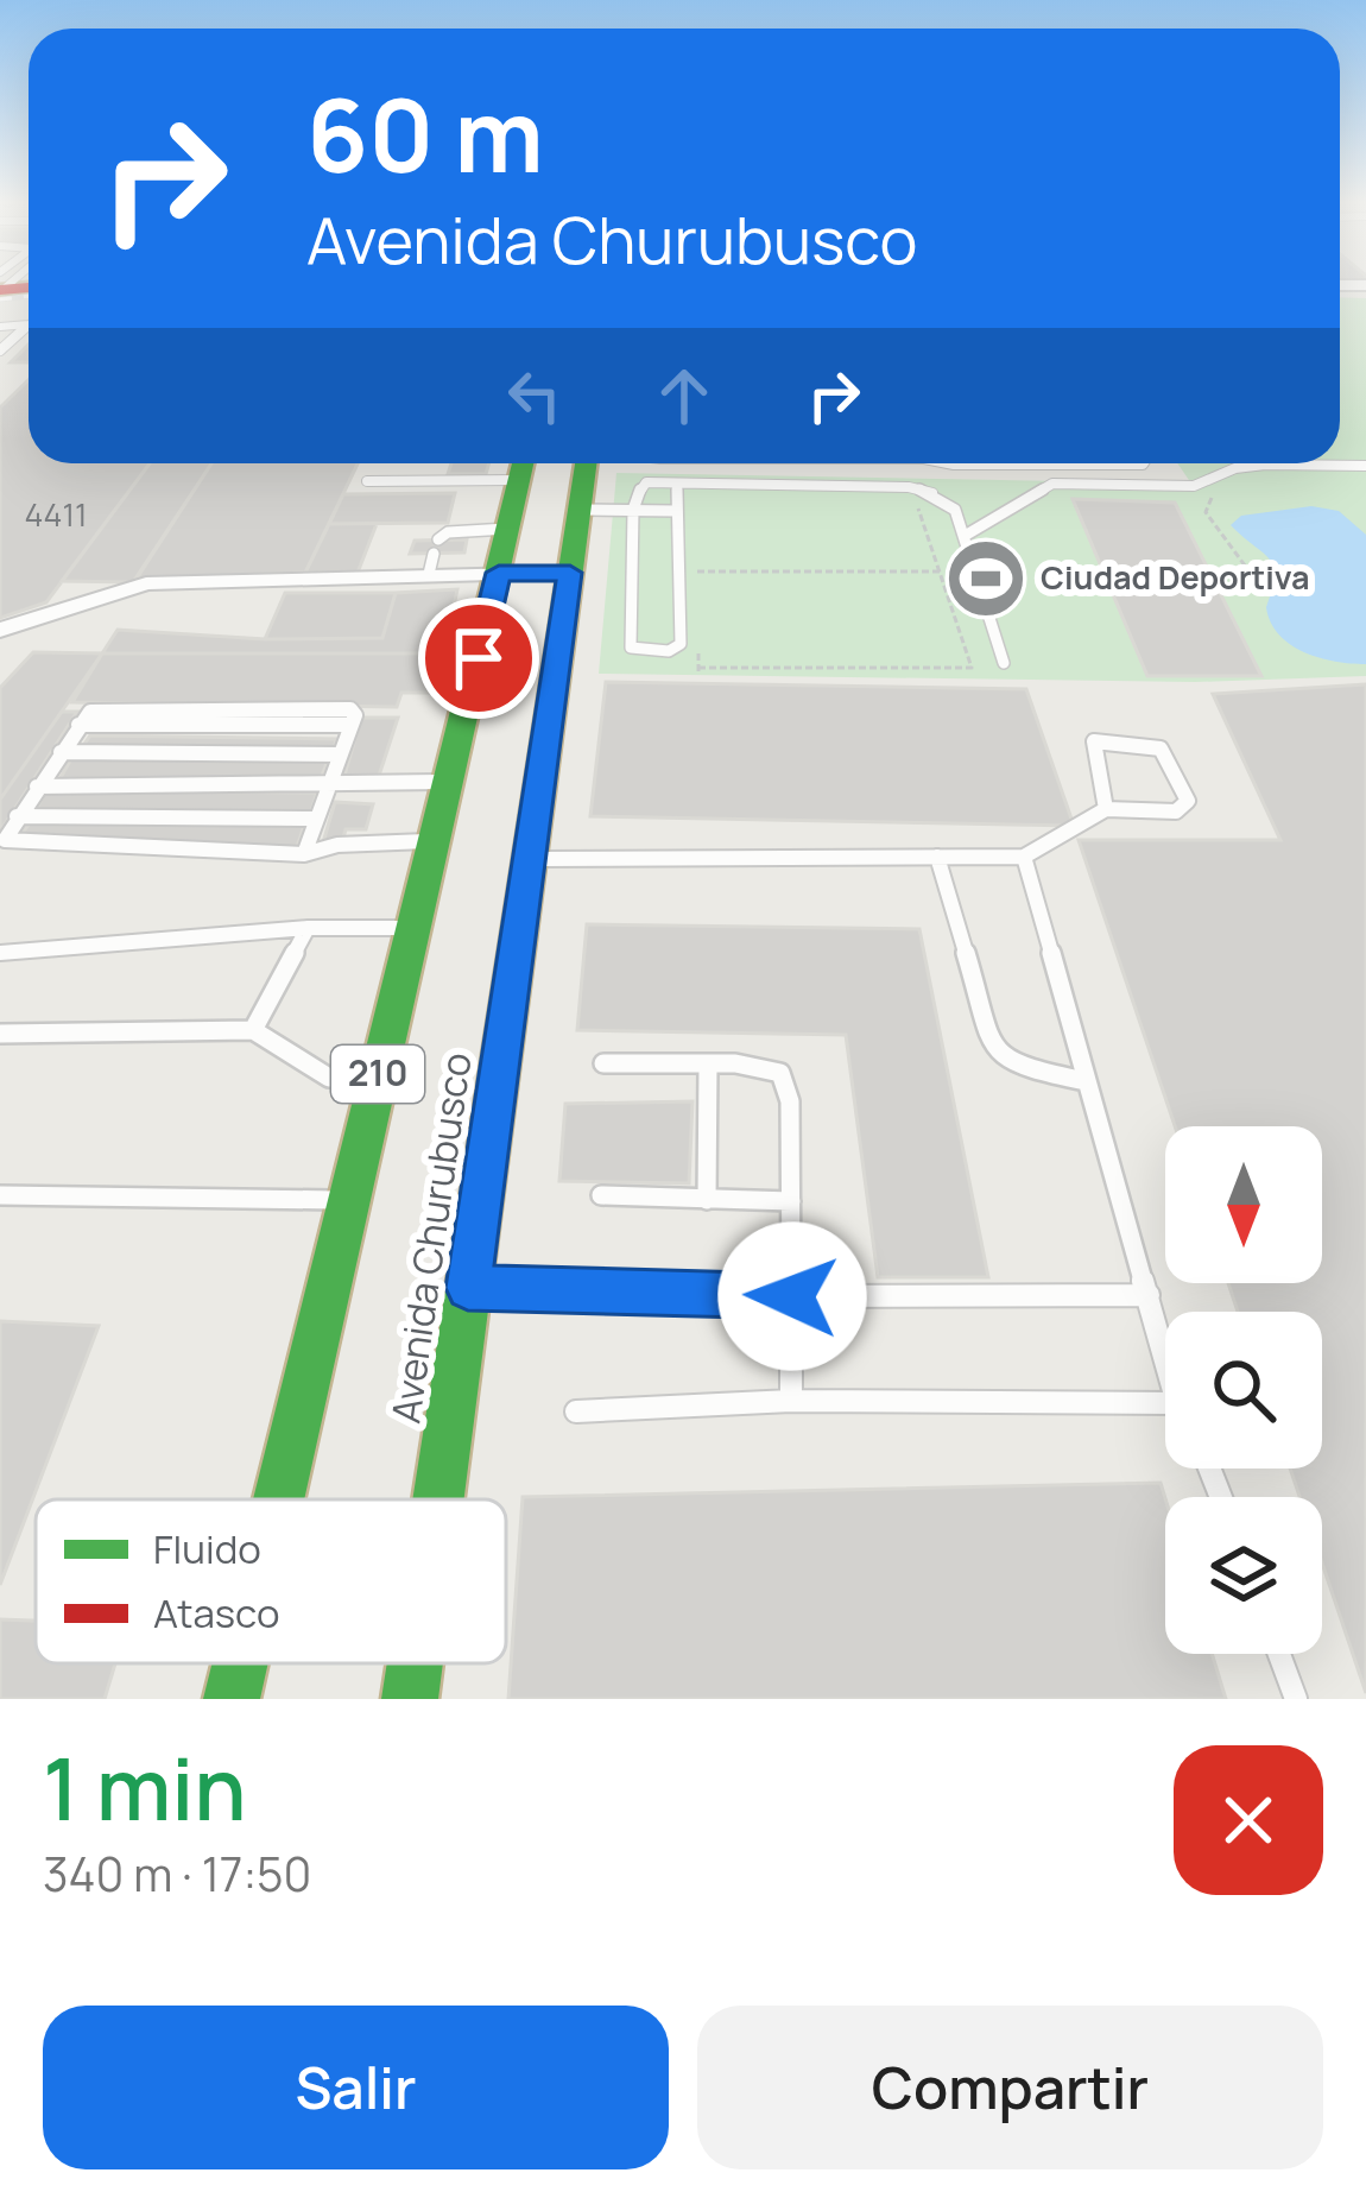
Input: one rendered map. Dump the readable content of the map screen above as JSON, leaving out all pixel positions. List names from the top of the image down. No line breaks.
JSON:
{"streets":{"highway":["210","Avenida Churubusco"]},"places":{"sports":["Ciudad Deportiva"]},"house_numbers":["4411"],"legend":["Fluido","Atasco"],"north":"bottom","page":{"turn":["60 m","Avenida Churubusco"],"heading":["1 min","340 m · 17:50"],"buttons":["Salir","Compartir"]}}
